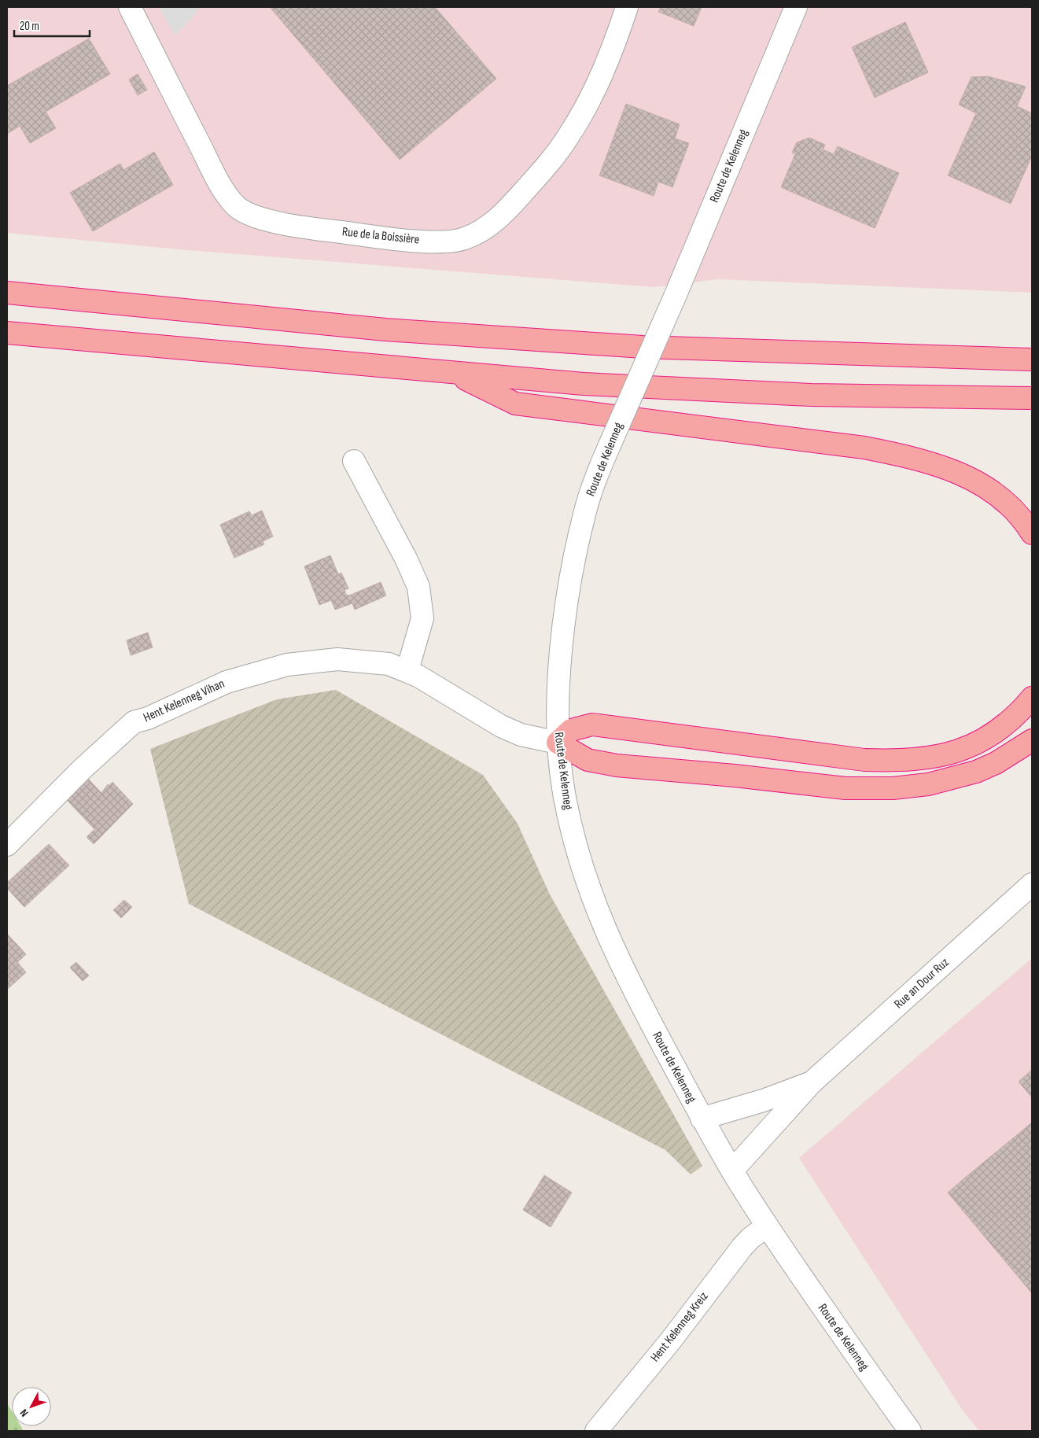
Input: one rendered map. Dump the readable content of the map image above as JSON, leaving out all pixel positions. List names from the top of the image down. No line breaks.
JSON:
{"streets":{"street":["Route de Kelenneg","Rue de la Boissière","Hent Kelenneg Vihan","Rue an Dour Ruz","Hent Kelenneg Kreiz"]},"crossings":[["Route de Kelenneg","Hent Kelenneg Vihan"],["Route de Kelenneg","Rue an Dour Ruz"],["Route de Kelenneg","Hent Kelenneg Kreiz"]],"scale_bar":"20 m","north":"bottom left"}
